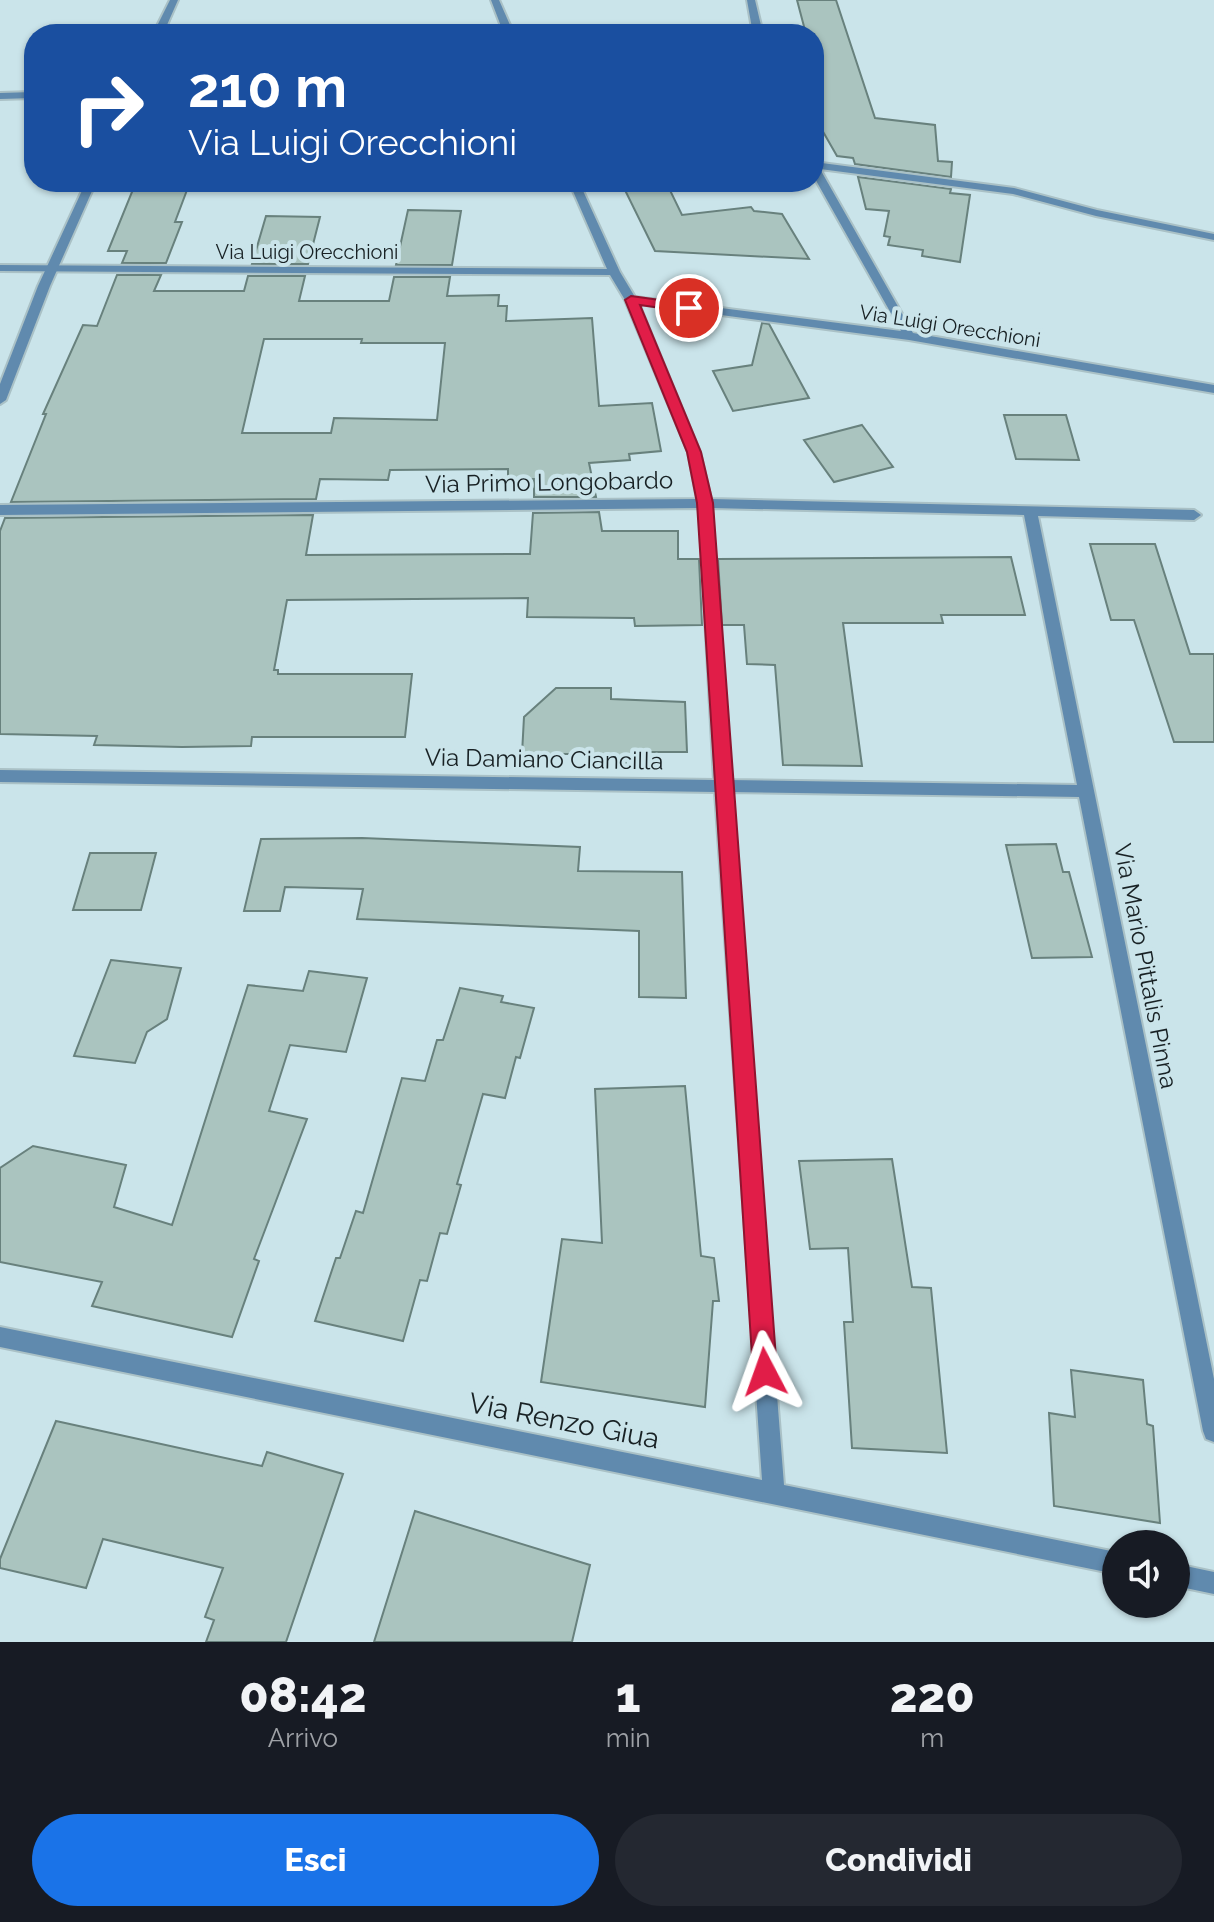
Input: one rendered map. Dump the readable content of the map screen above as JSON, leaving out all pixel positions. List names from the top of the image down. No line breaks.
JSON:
{"streets":{"street":["Via Luigi Orecchioni","Via Primo Longobardo","Via Damiano Ciancilla","Via Mario Pittalis Pinna","Via Renzo Giua"]},"crossings":[["Via Primo Longobardo","Via Mario Pittalis Pinna"],["Via Damiano Ciancilla","Via Mario Pittalis Pinna"]],"page":{"turn":["210 m","Via Luigi Orecchioni"],"eta":["08:42","Arrivo","1","min","220","m"],"buttons":["Esci","Condividi"]}}
